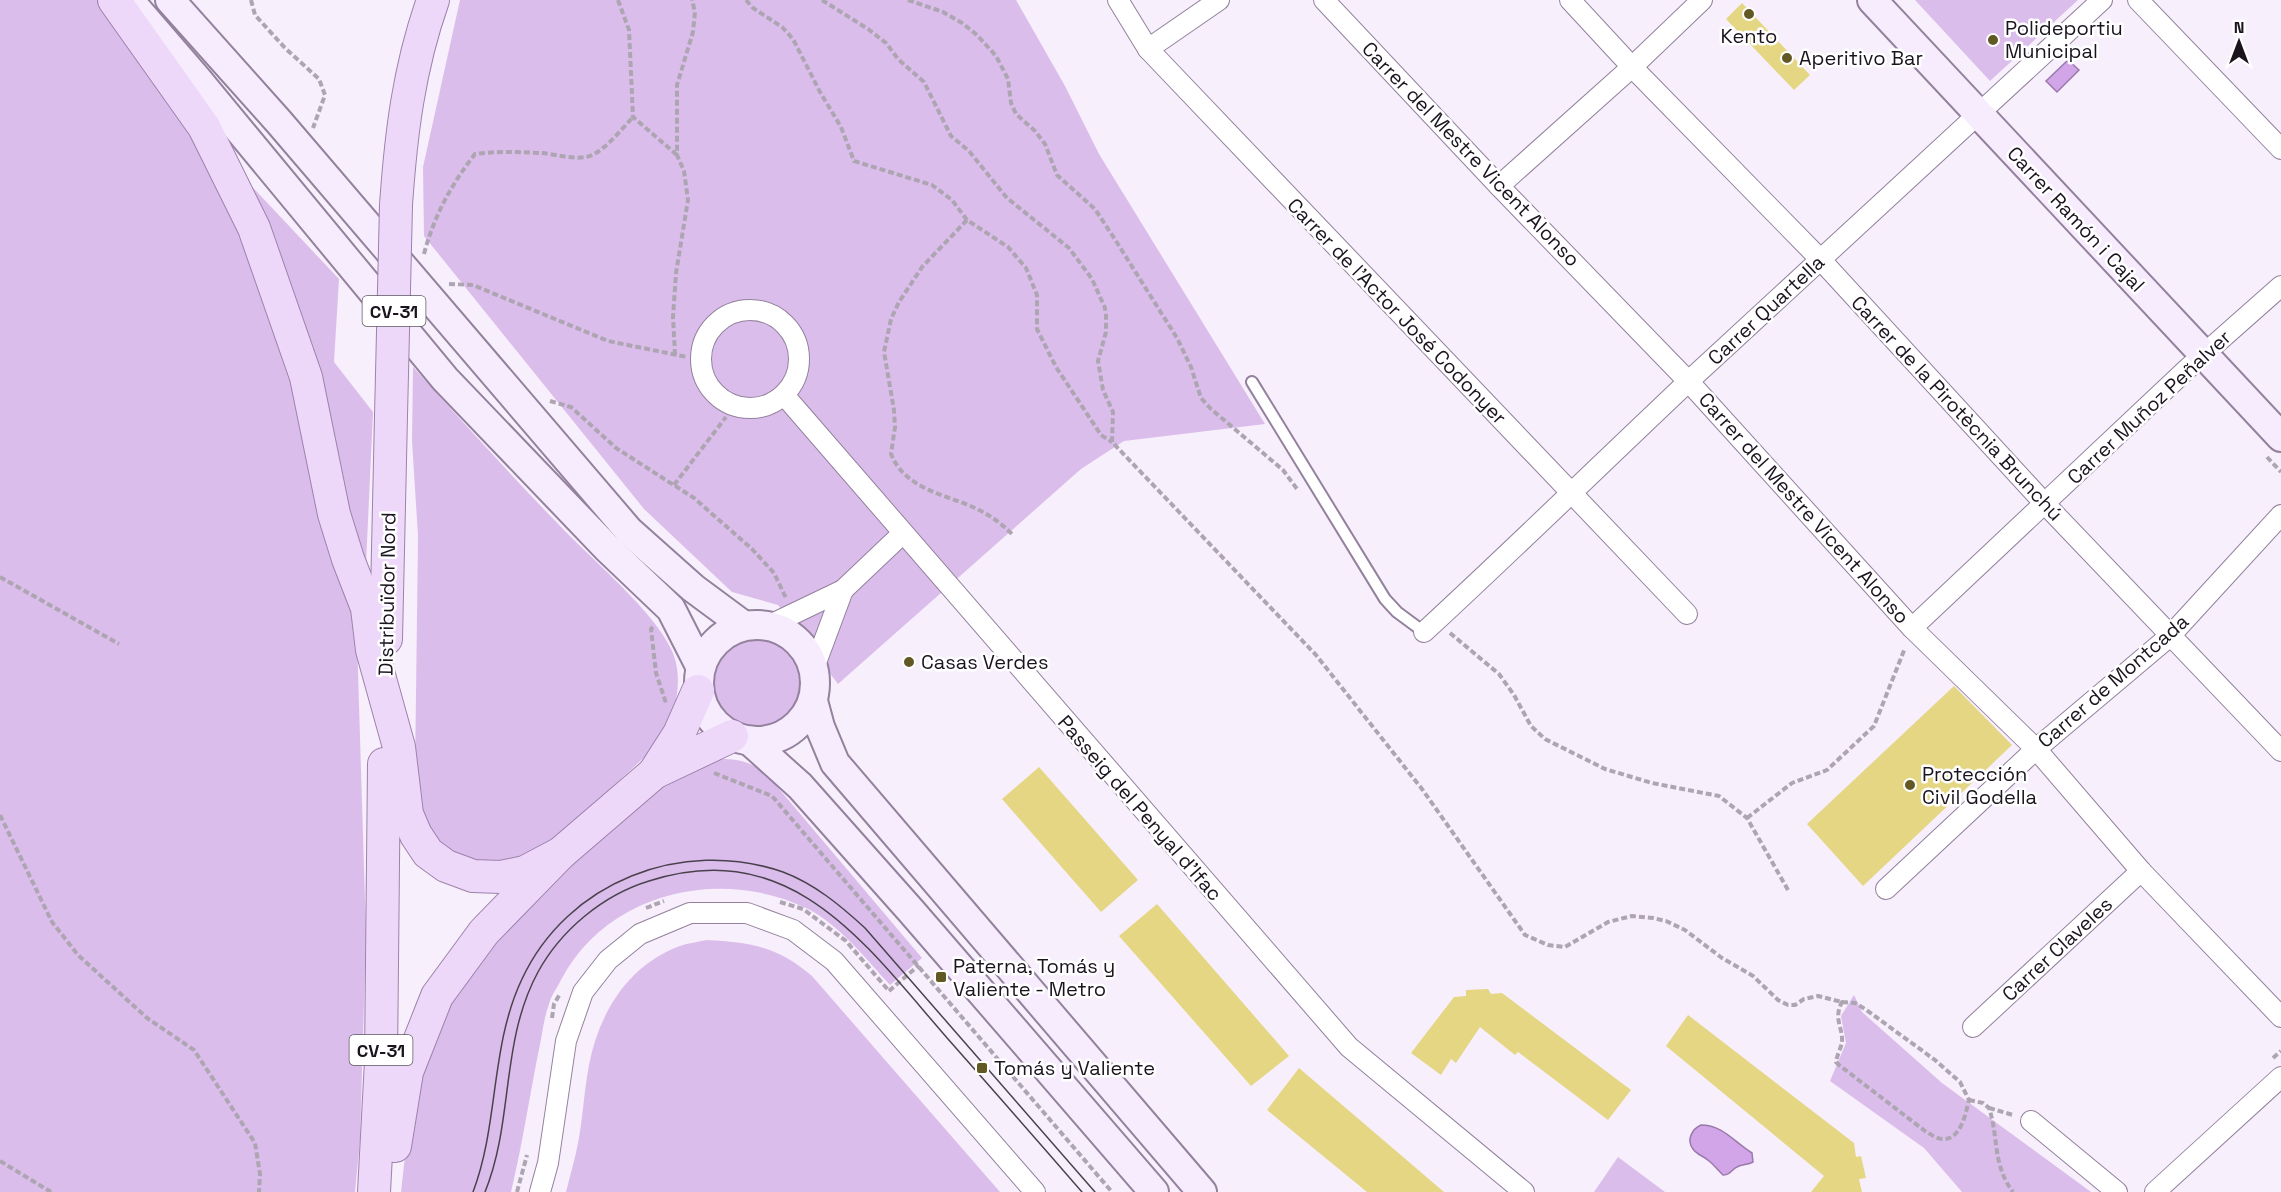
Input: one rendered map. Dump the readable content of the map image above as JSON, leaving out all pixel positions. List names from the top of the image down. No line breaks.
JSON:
{"streets":{"main road":["Carrer Ramón i Cajal","CV-31","Distribuïdor Nord"],"street":["Carrer del Mestre Vicent Alonso","Carrer Quartella","Carrer de l'Actor José Codonyer","Carrer Muñoz Peñalver","Carrer de la Pirotècnia Brunchú","Carrer de Montcada","Passeig del Penyal d'Ifac","Carrer Claveles"]},"crossings":[["Carrer del Mestre Vicent Alonso","Carrer Quartella"],["Carrer del Mestre Vicent Alonso","Carrer Muñoz Peñalver"],["Carrer del Mestre Vicent Alonso","Carrer de Montcada"],["Carrer del Mestre Vicent Alonso","Carrer Claveles"],["Carrer Ramón i Cajal","Carrer Quartella"],["Carrer Ramón i Cajal","Carrer Muñoz Peñalver"],["Carrer Quartella","Carrer de l'Actor José Codonyer"],["Carrer Quartella","Carrer de la Pirotècnia Brunchú"],["Carrer Muñoz Peñalver","Carrer de la Pirotècnia Brunchú"],["Carrer de la Pirotècnia Brunchú","Carrer de Montcada"]],"places":{"other":["Kento","Polideportiu Municipal","Aperitivo Bar","Casas Verdes","Protección Civil Godella"],"transit":["Paterna, Tomás y Valiente - Metro","Tomás y Valiente"]},"north":"top"}
